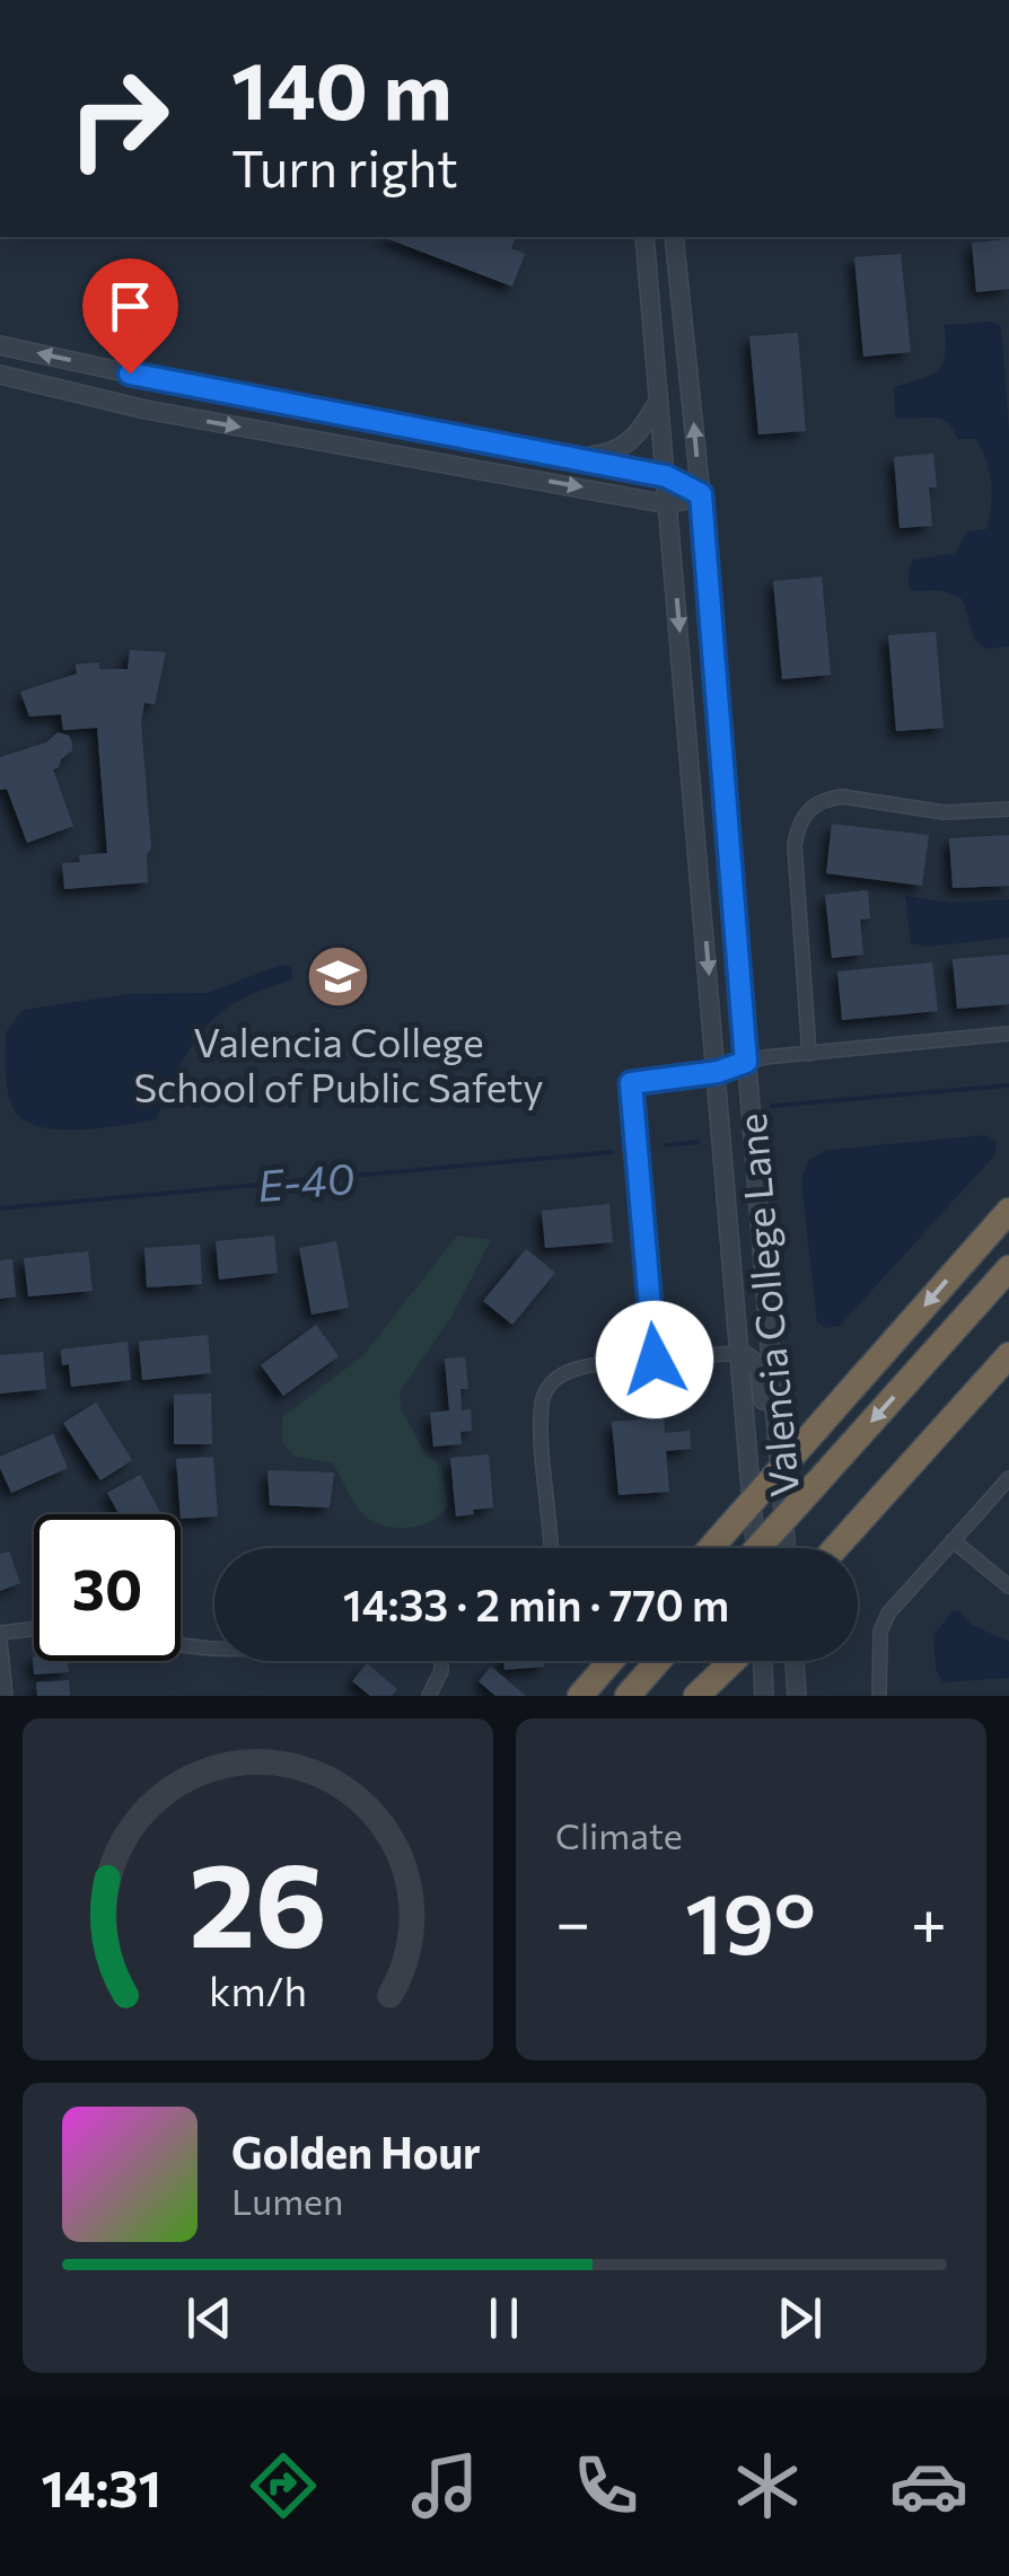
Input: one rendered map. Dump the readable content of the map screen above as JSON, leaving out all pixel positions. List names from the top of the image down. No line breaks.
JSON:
{"streets":{"street":["Valencia College Lane"]},"water":["E-40"],"places":{"school or university":["Valencia College School of Public Safety"]},"page":{"turn":["140 m","Turn right"],"limit":"30","trip":"14:33 · 2 min · 770 m","tile":"Climate","heat":["−","19°","+"],"song":["Golden Hour","Lumen"],"tabs":"14:31","gauge":["26","km/h"]}}
